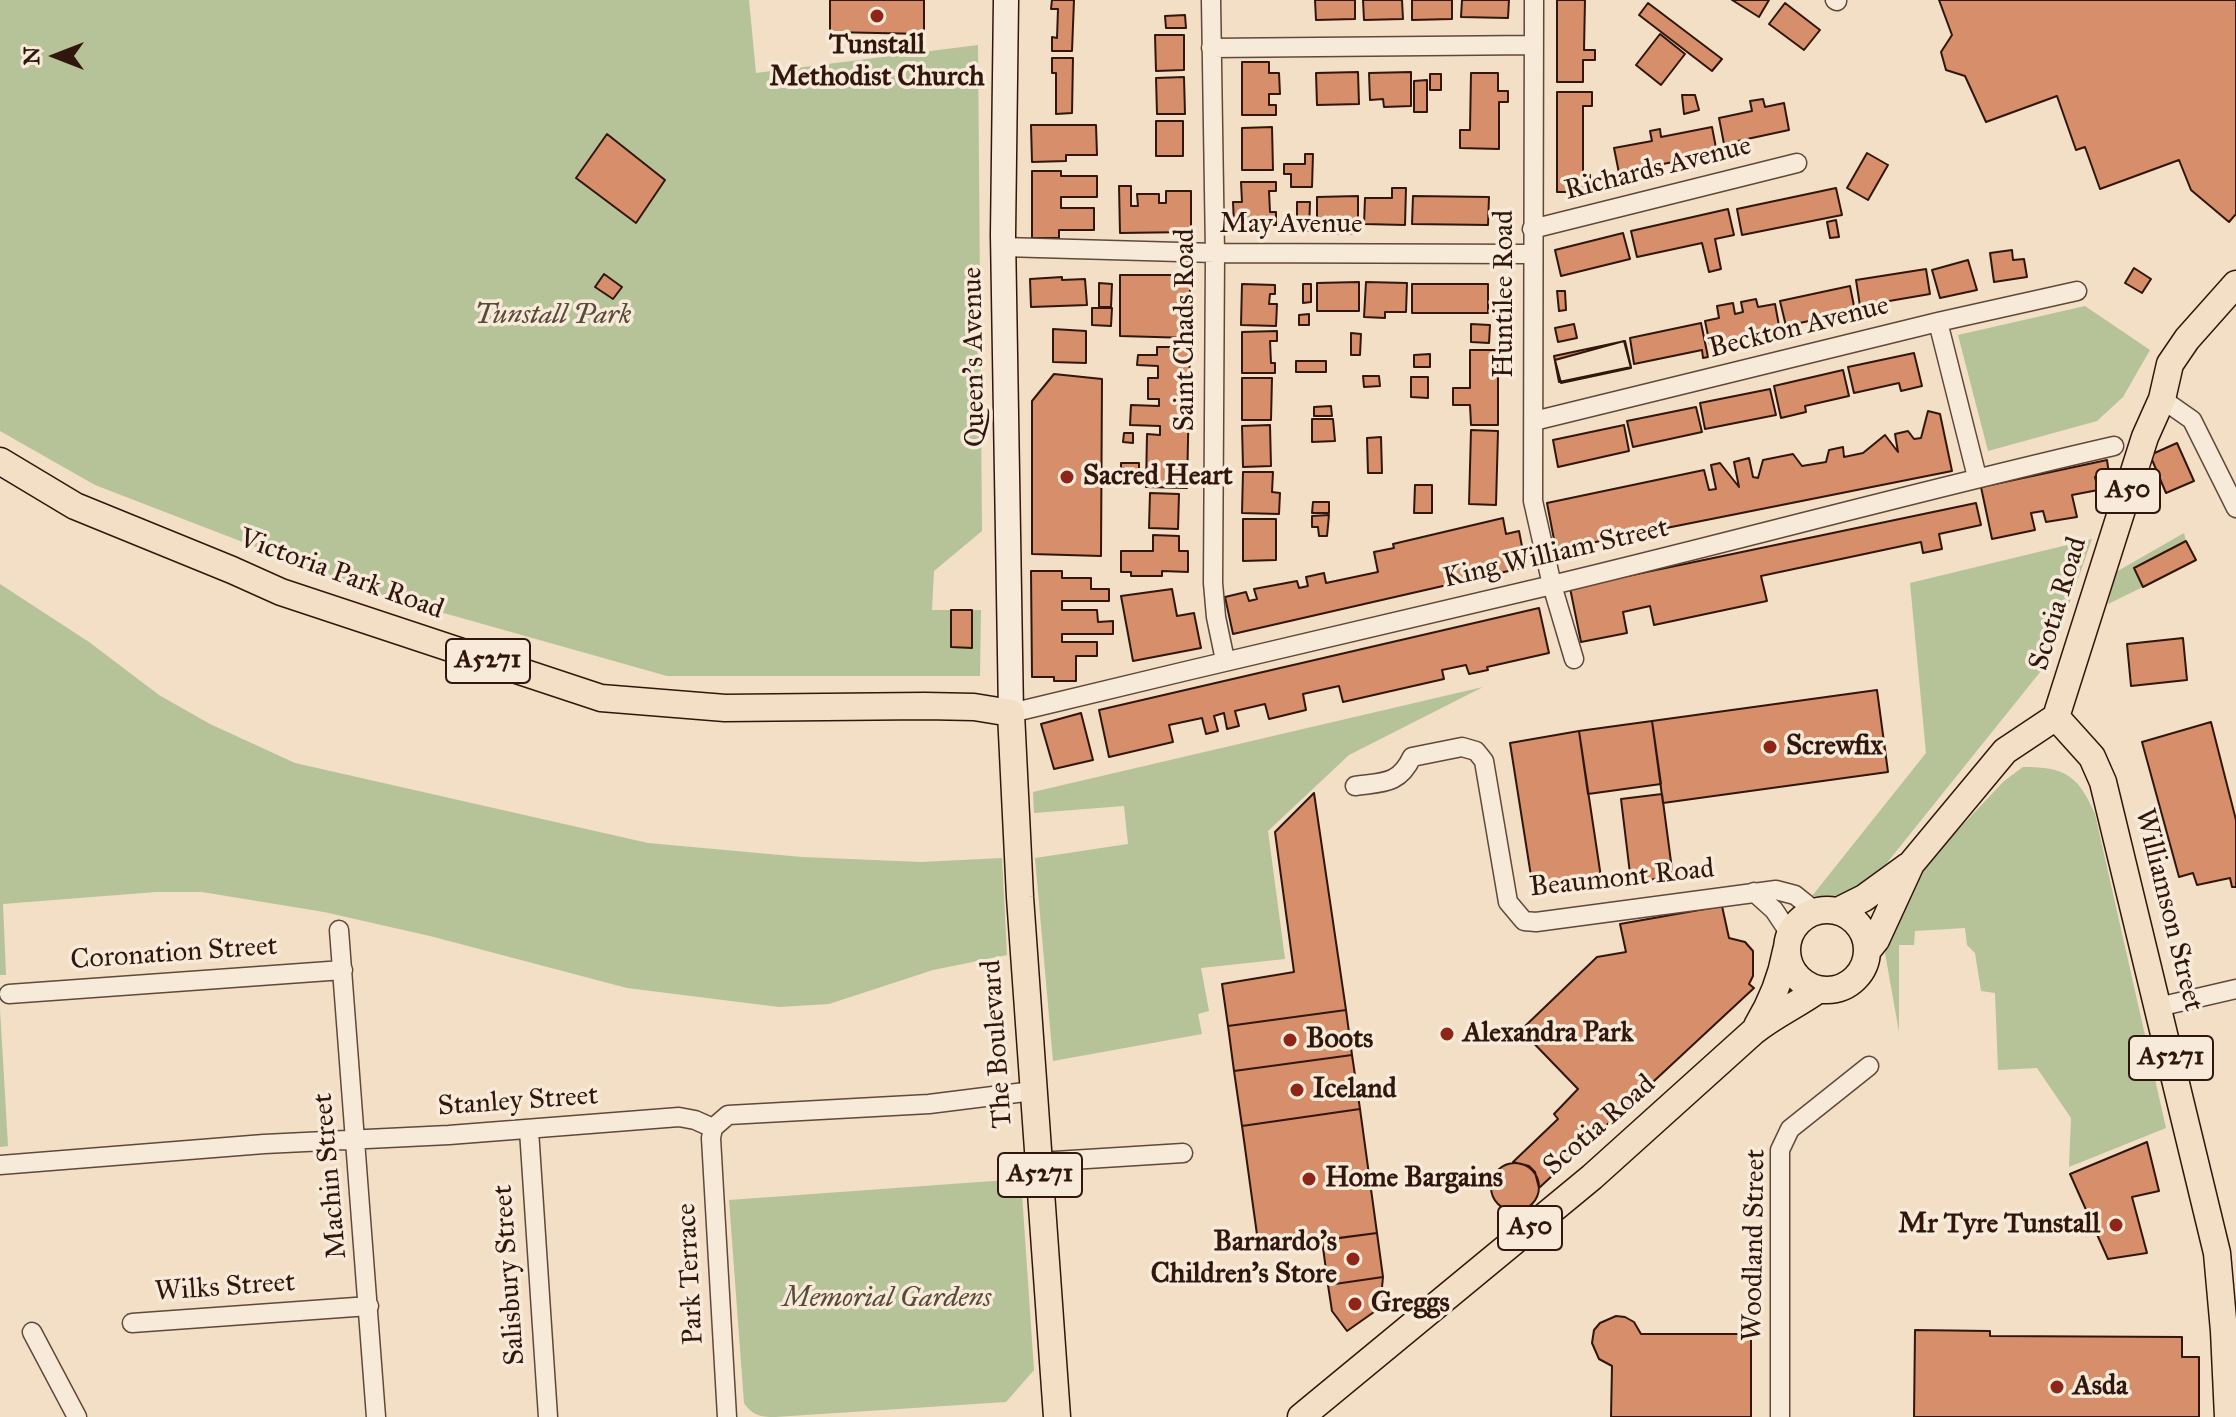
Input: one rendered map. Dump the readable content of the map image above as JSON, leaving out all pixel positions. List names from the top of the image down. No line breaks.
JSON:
{"streets":{"main road":["A50","Victoria Park Road","Scotia Road","A5271","Williamson Street","The Boulevard"],"street":["Richards Avenue","May Avenue","Huntilee Road","Beckton Avenue","Saint Chads Road","Queen's Avenue","King William Street","Beaumont Road","Coronation Street","Stanley Street","Machin Street","Woodland Street","Park Terrace","Salisbury Street","Wilks Street"]},"crossings":[["Richards Avenue","Huntilee Road"],["May Avenue","Huntilee Road"],["May Avenue","Saint Chads Road"],["May Avenue","Queen's Avenue"],["Huntilee Road","Beckton Avenue"],["Huntilee Road","King William Street"],["Saint Chads Road","King William Street"],["Queen's Avenue","King William Street"],["Queen's Avenue","Victoria Park Road"],["Queen's Avenue","The Boulevard"],["King William Street","Victoria Park Road"],["King William Street","The Boulevard"],["Victoria Park Road","The Boulevard"],["Scotia Road","Beaumont Road"],["Scotia Road","Williamson Street"],["Coronation Street","Machin Street"],["Stanley Street","Machin Street"],["Stanley Street","Park Terrace"],["Stanley Street","Salisbury Street"],["Machin Street","Wilks Street"]],"parks":["Tunstall Park","Memorial Gardens"],"places":["Tunstall Methodist Church","Sacred Heart","Screwfix","Alexandra Park","Boots","Iceland","Home Bargains","Mr Tyre Tunstall","Barnardo's Children's Store","Greggs","Asda"],"north":"left"}
